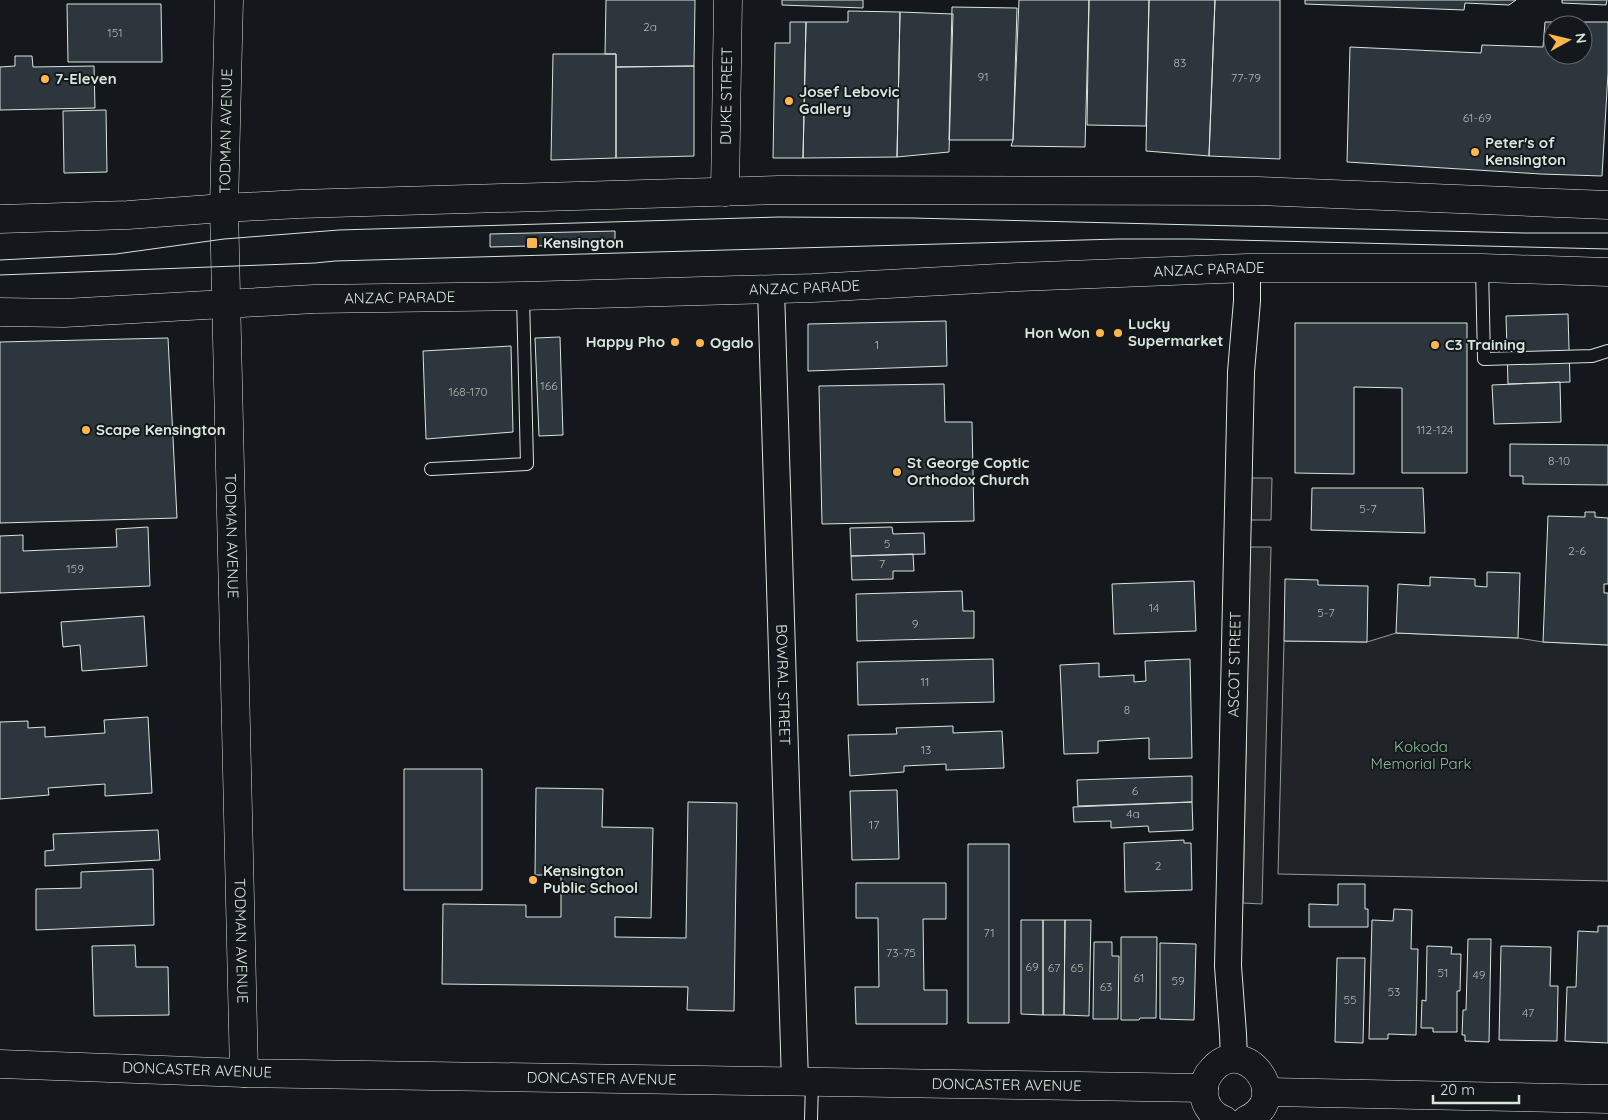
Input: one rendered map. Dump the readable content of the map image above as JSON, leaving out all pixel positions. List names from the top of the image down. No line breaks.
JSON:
{"streets":{"main road":["DUKE STREET","TODMAN AVENUE","ANZAC PARADE","DONCASTER AVENUE"],"street":["ASCOT STREET","BOWRAL STREET"]},"crossings":[["TODMAN AVENUE","ANZAC PARADE"],["TODMAN AVENUE","DONCASTER AVENUE"],["ANZAC PARADE","ASCOT STREET"],["ANZAC PARADE","BOWRAL STREET"],["BOWRAL STREET","DONCASTER AVENUE"]],"parks":["Kokoda Memorial Park"],"places":{"other":["7-Eleven","Josef Lebovic Gallery","Peter's of Kensington","Hon Won","Lucky Supermarket","Happy Pho","Ogalo","C3 Training","Scape Kensington","St George Coptic Orthodox Church","Kensington Public School"],"transit":["Kensington"]},"house_numbers":["2a","151","83","91","77-79","61-69","1","166","168-170","112-124","8-10","5-7","5","2-6","7","159","14","5-7","9","11","8","13","6","4a","17","2","71","73-75","69","67","65","51","49","61","59","63","53","55","47"],"scale_bar":"20 m","north":"right"}
